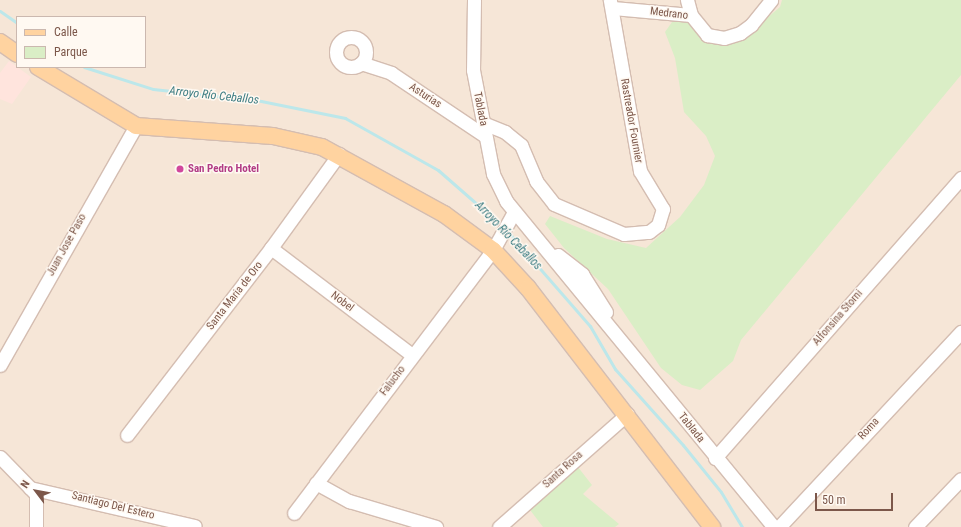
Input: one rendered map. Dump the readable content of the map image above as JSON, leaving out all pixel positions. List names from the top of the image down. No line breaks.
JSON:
{"streets":{"street":["Medrano","Asturias","Tablada","Rastreador Fournier","Juan Jose Paso","Santa Maria de Oro","Nobel","Alfonsina Storni","Falucho","Roma","Santa Rosa","Santiago Del Estero"]},"crossings":[["Medrano","Rastreador Fournier"],["Asturias","Tablada"],["Asturias","Rastreador Fournier"],["Tablada","Rastreador Fournier"],["Tablada","Alfonsina Storni"],["Santa Maria de Oro","Nobel"],["Nobel","Falucho"]],"water":["Arroyo Río Ceballos"],"places":["San Pedro Hotel"],"legend":["Calle","Parque"],"scale_bar":"50 m","north":"top left"}
